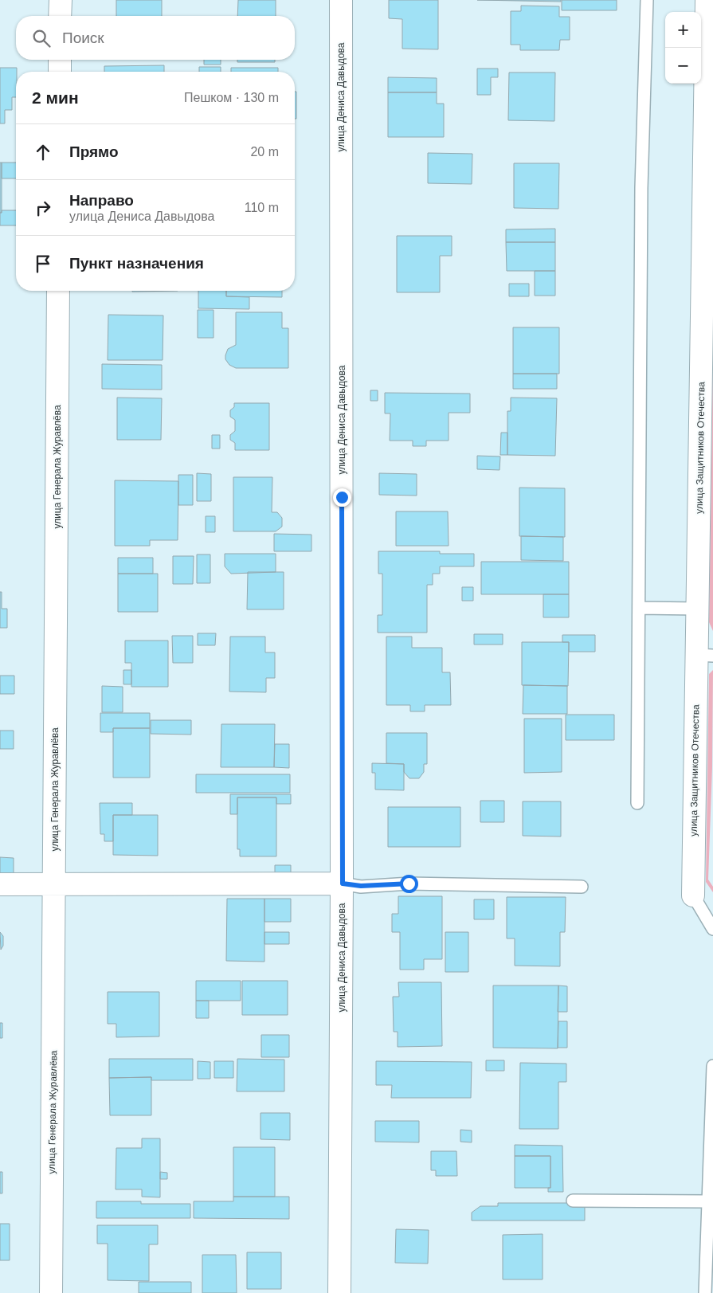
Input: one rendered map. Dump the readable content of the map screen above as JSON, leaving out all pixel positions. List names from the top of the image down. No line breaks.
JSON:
{"streets":{"street":["улица Дениса Давыдова","улица Защитников Отечества","улица Генерала Журавлёва"]},"page":{"map_buttons":["+","−"],"search":"Поиск","heading":["2 мин","Пешком · 130 m"],"list":[["Прямо","20 m"],["Направо","улица Дениса Давыдова","110 m"],"Пункт назначения"]}}
